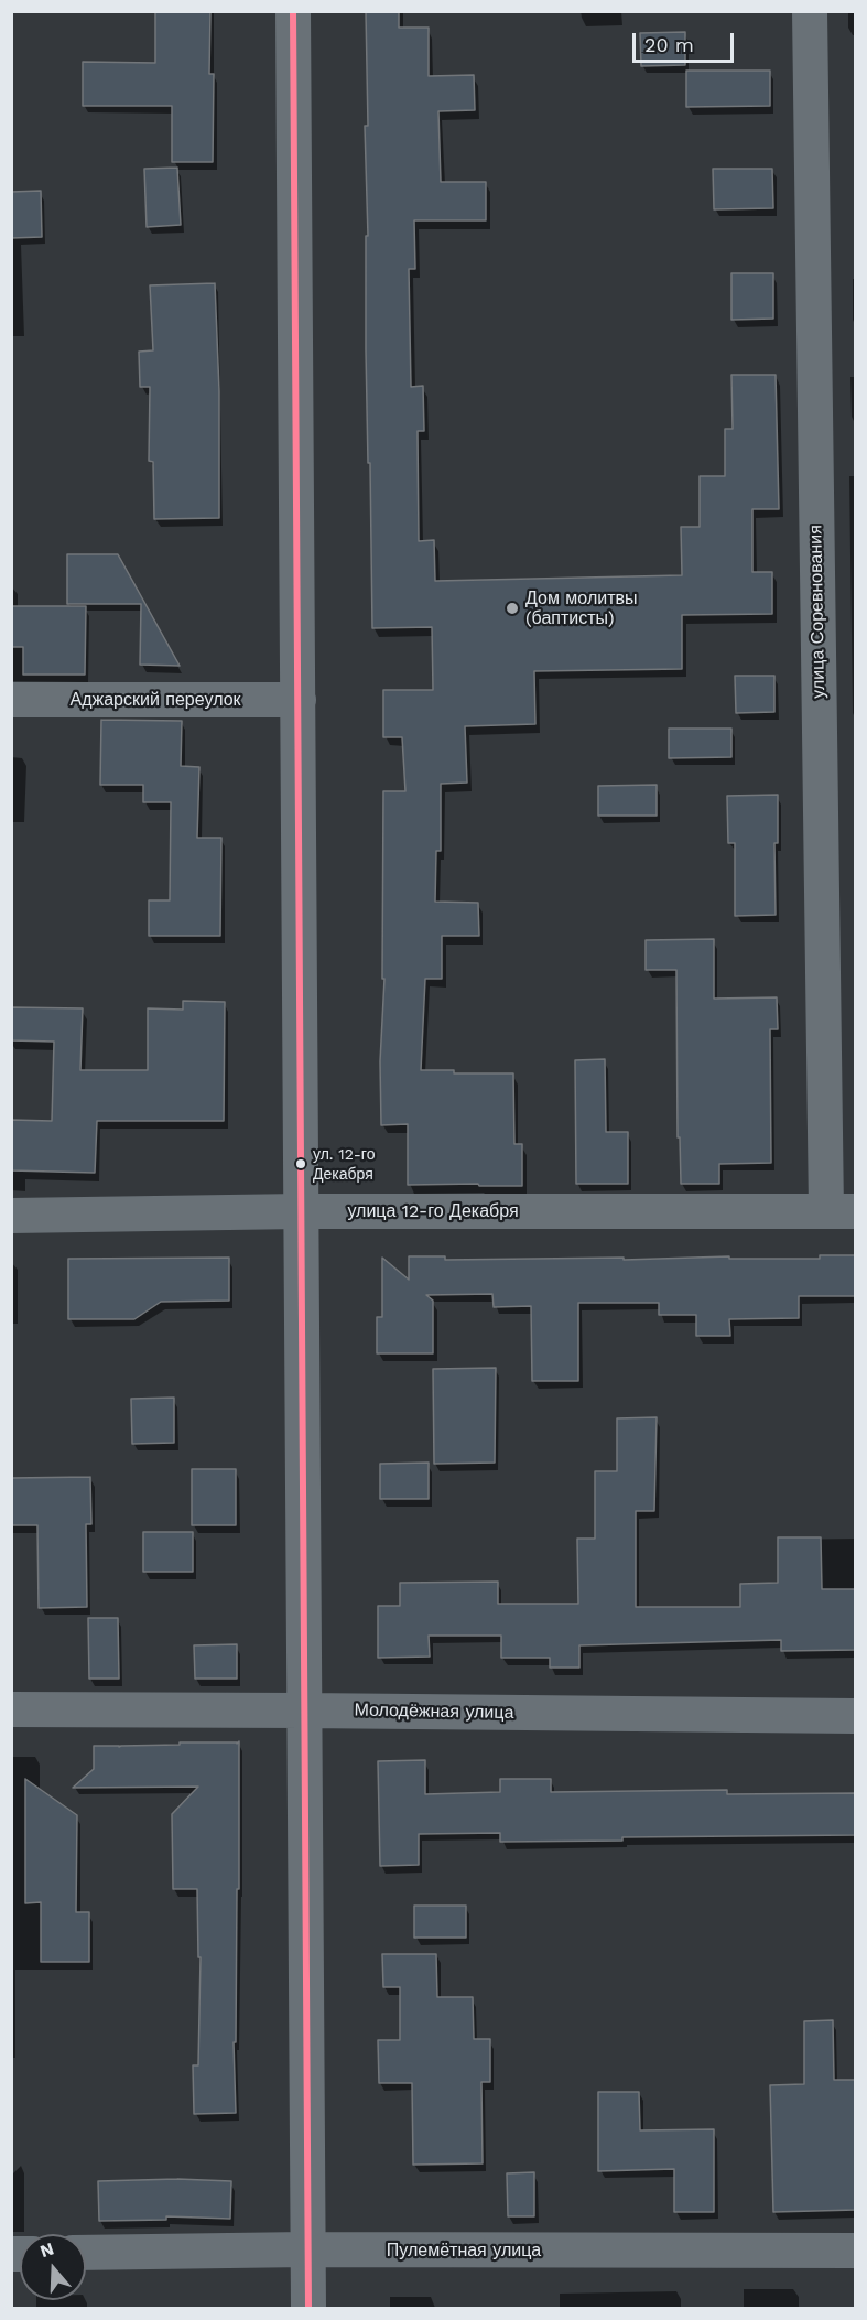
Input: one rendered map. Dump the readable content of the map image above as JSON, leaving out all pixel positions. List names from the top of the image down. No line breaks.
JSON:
{"streets":{"street":["улица Соревнования","Аджарский переулок","улица 12-го Декабря","Молодёжная улица","Пулемётная улица"]},"crossings":[["улица Соревнования","улица 12-го Декабря"]],"places":["Дом молитвы (баптисты)","ул. 12-го Декабря"],"scale_bar":"20 m","north":"top"}
